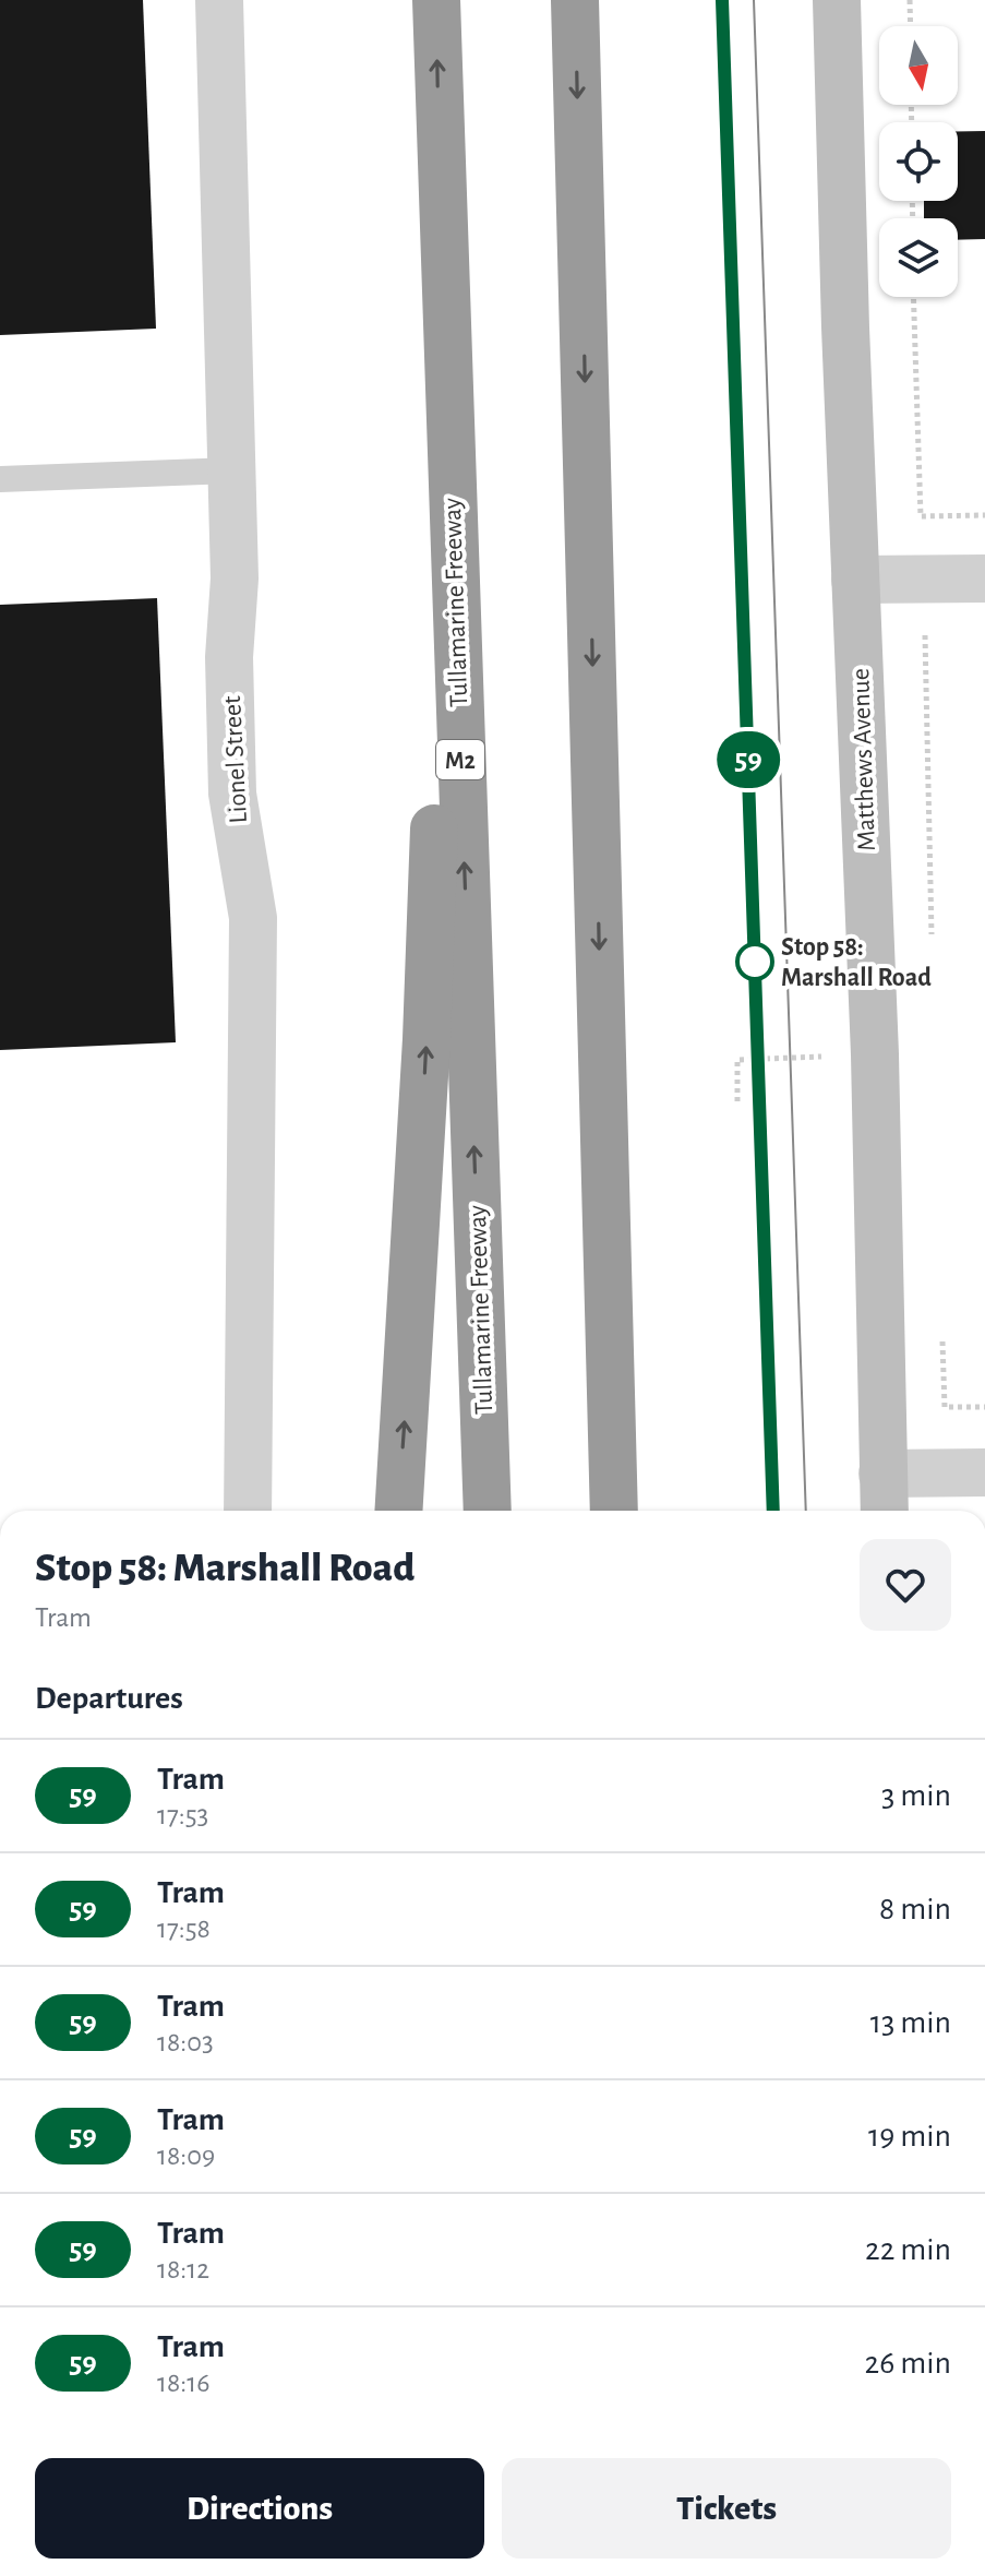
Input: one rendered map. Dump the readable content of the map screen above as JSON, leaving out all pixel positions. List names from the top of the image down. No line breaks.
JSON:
{"streets":{"highway":["Tullamarine Freeway","M2"],"main road":["Matthews Avenue"],"street":["Lionel Street"]},"places":["Stop 58: Marshall Road"],"lines":["tram line 59"],"north":"bottom","page":{"on_map":"59","heading":[["Stop 58: Marshall Road","Tram"],"Departures"],"list":[{"mark":"59","name":"Tram","note":"17:53","value":"3 min"},{"mark":"59","name":"Tram","note":"17:58","value":"8 min"},{"mark":"59","name":"Tram","note":"18:03","value":"13 min"},{"mark":"59","name":"Tram","note":"18:09","value":"19 min"},{"mark":"59","name":"Tram","note":"18:12","value":"22 min"},{"mark":"59","name":"Tram","note":"18:16","value":"26 min"}],"buttons":["Directions","Tickets"]}}
